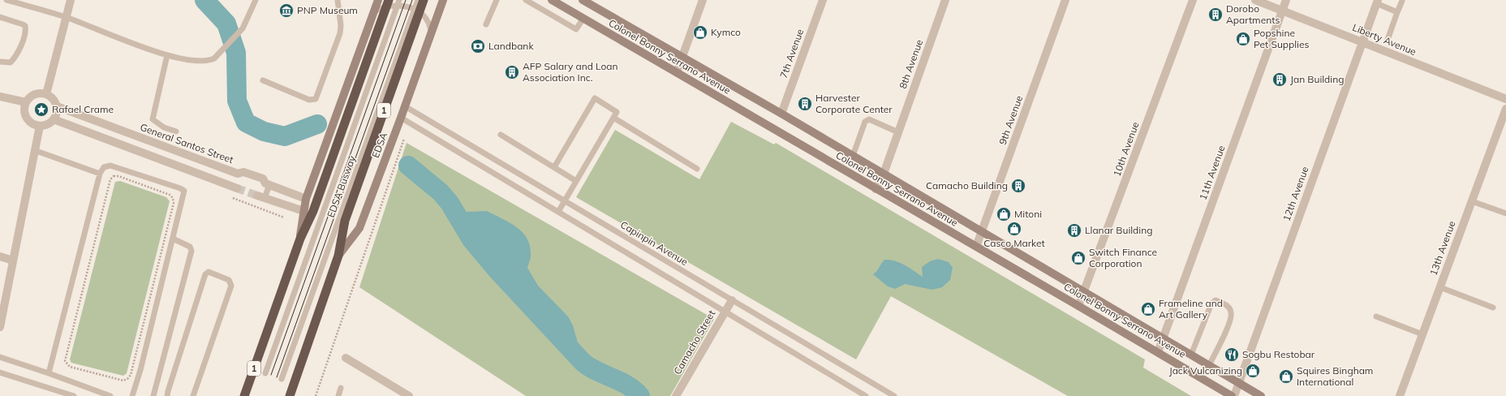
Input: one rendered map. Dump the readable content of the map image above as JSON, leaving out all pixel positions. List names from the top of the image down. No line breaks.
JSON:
{"streets":{"highway":["1","EDSA"],"main road":["Colonel Bonny Serrano Avenue"],"street":["Liberty Avenue","7th Avenue","8th Avenue","9th Avenue","General Santos Street","10th Avenue","11th Avenue","12th Avenue","13th Avenue","Camacho Street"],"lane":["EDSA Busway","Capinpin Avenue"]},"crossings":[["Liberty Avenue","11th Avenue"],["Liberty Avenue","12th Avenue"],["7th Avenue","Colonel Bonny Serrano Avenue"],["Colonel Bonny Serrano Avenue","8th Avenue"],["Colonel Bonny Serrano Avenue","9th Avenue"],["Colonel Bonny Serrano Avenue","10th Avenue"],["Colonel Bonny Serrano Avenue","11th Avenue"],["Colonel Bonny Serrano Avenue","12th Avenue"],["1","General Santos Street"],["EDSA","EDSA Busway"],["EDSA","Capinpin Avenue"],["Capinpin Avenue","Camacho Street"]],"places":{"museum":["PNP Museum"],"building":["Dorobo Apartments","AFP Salary and Loan Association Inc.","Jan Building","Harvester Corporate Center","Camacho Building","Llanar Building"],"shop":["Kymco","Popshine Pet Supplies","Mitoni","Casco Market","Switch Finance Corporation","Frameline and Art Gallery","Jack Vulcanizing","Squires Bingham International"],"bank":["Landbank"],"place":["Rafael Crame"],"restaurant":["Sogbu Restobar"]}}
